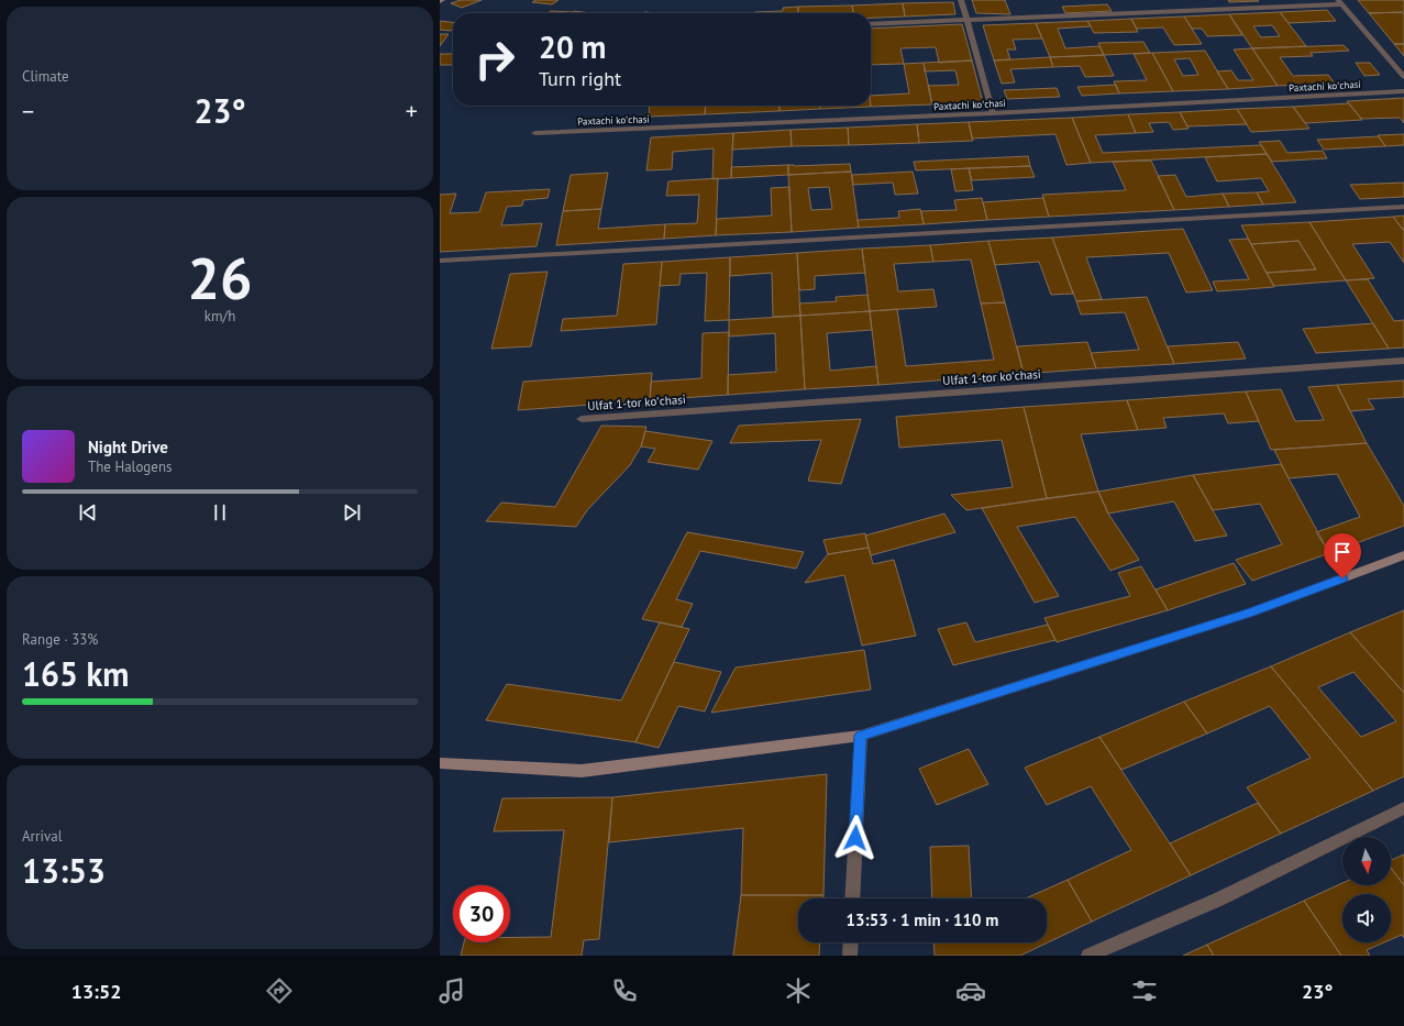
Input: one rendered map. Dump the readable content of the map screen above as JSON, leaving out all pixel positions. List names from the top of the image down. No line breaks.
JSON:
{"streets":{"street":["Paxtachi koʻchasi","Ulfat 1-tor koʻchasi"]},"north":"bottom","page":{"tile":["Climate",["26","km/h"],["Range · 33%","165 km"],["Arrival","13:53"]],"turn":["20 m","Turn right"],"heat":["−","23°","+"],"song":["Night Drive","The Halogens"],"limit":"30","trip":"13:53 · 1 min · 110 m","tabs":["13:52","23°"]}}
